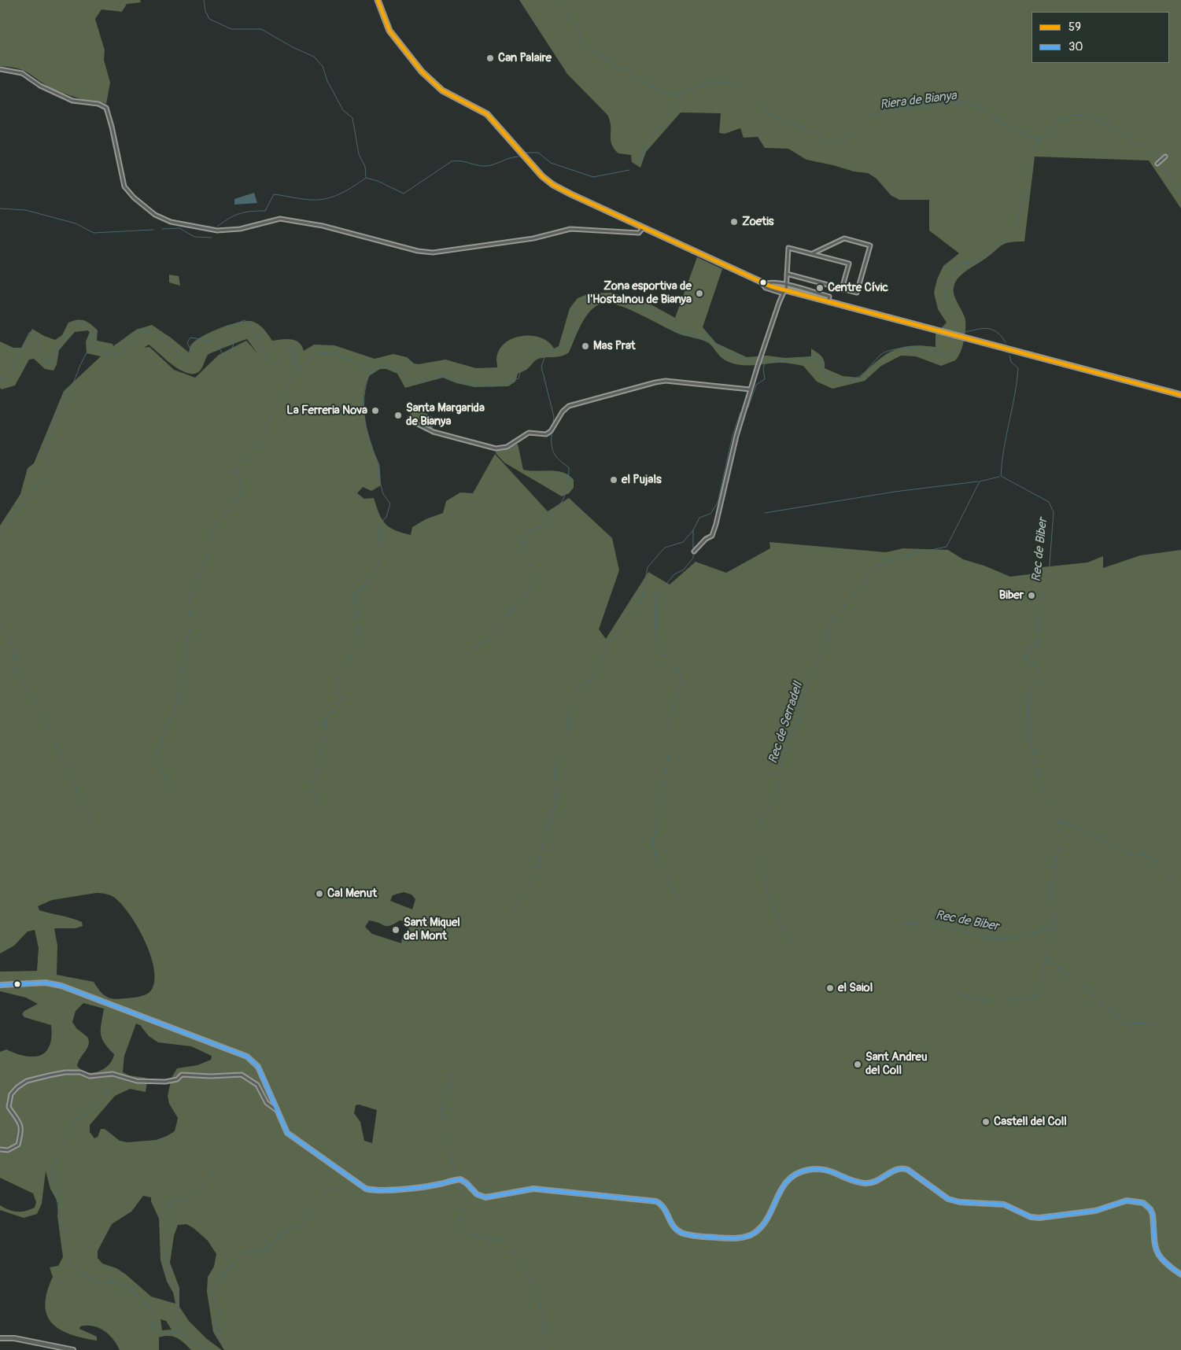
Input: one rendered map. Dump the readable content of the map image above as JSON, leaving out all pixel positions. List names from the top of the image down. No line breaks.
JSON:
{"water":["Riera de Bianya","Rec de Biber","Rec de Serradell"],"places":["Can Palaire","Zoetis","Centre Cívic","Zona esportiva de l'Hostalnou de Bianya","Mas Prat","La Ferreria Nova","Santa Margarida de Bianya","el Pujals","Biber","Cal Menut","Sant Miquel del Mont","el Saiol","Sant Andreu del Coll","Castell del Coll"],"lines":["transit line 59","transit line 30"],"legend":["59","30"]}
